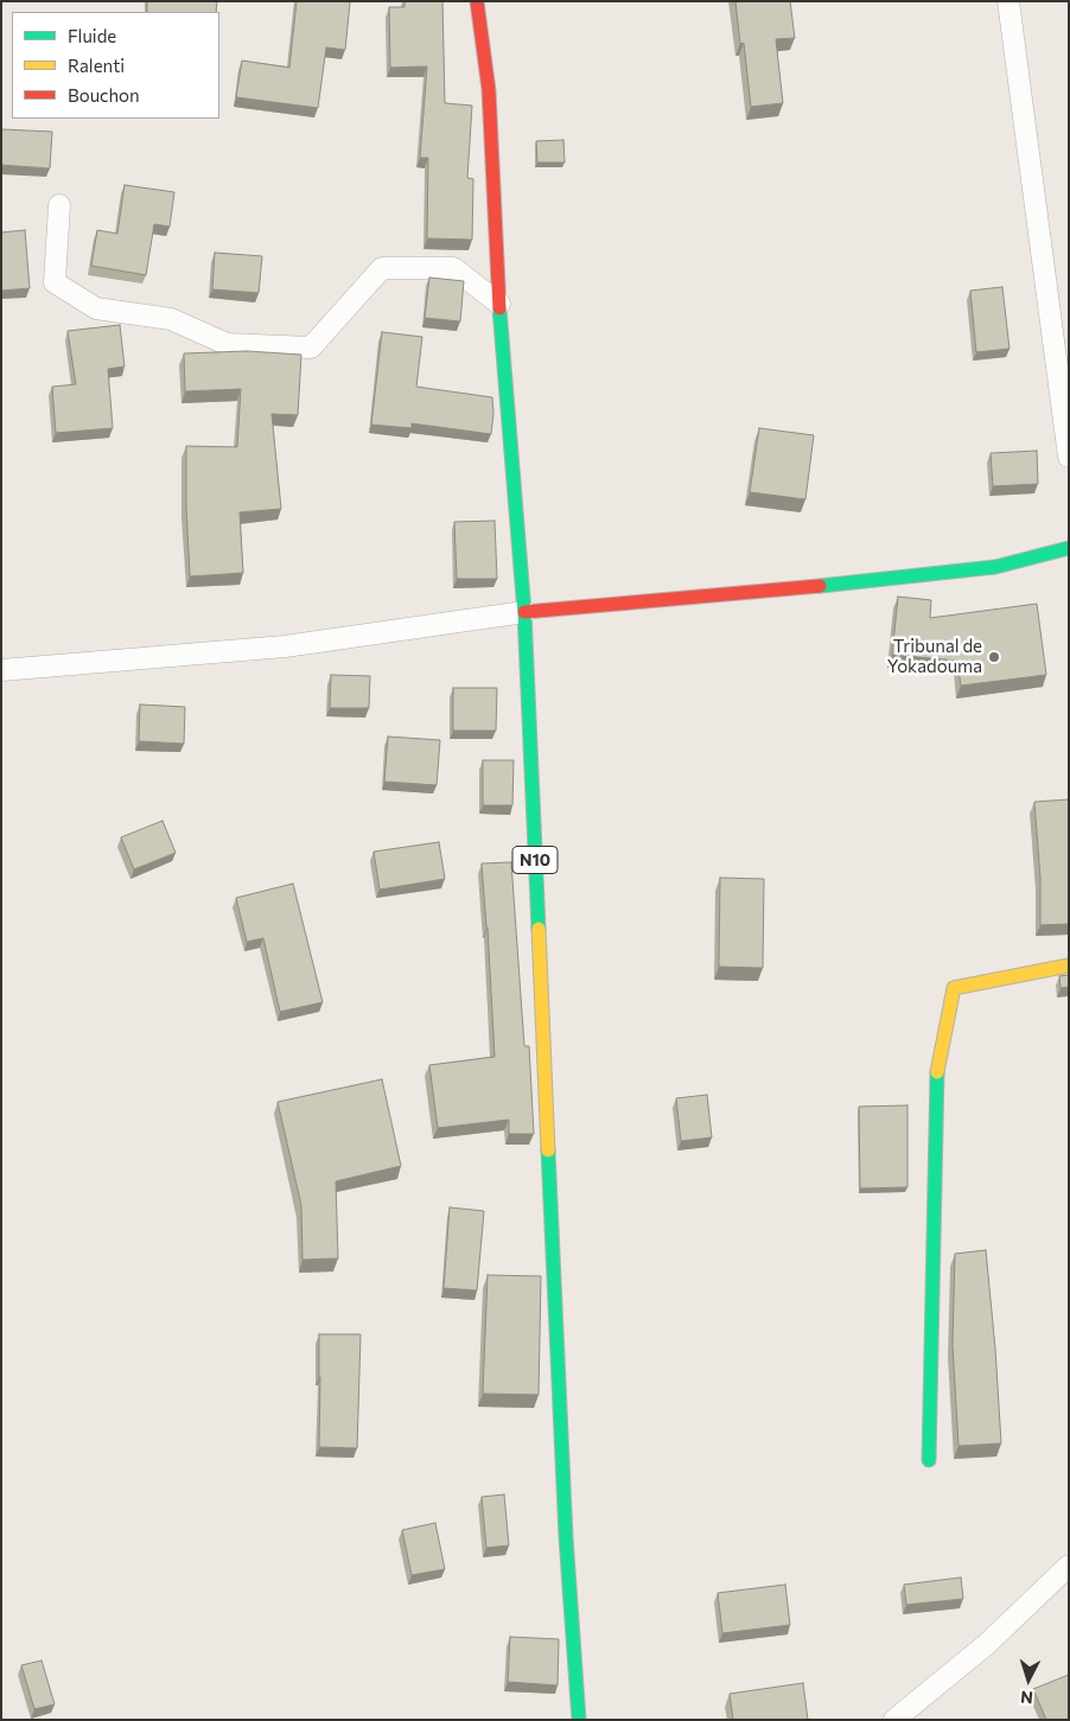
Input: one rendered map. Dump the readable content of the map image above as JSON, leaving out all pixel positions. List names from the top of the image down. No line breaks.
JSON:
{"streets":{"main road":["N10"]},"places":["Tribunal de Yokadouma"],"legend":["Fluide","Ralenti","Bouchon"],"north":"bottom"}
